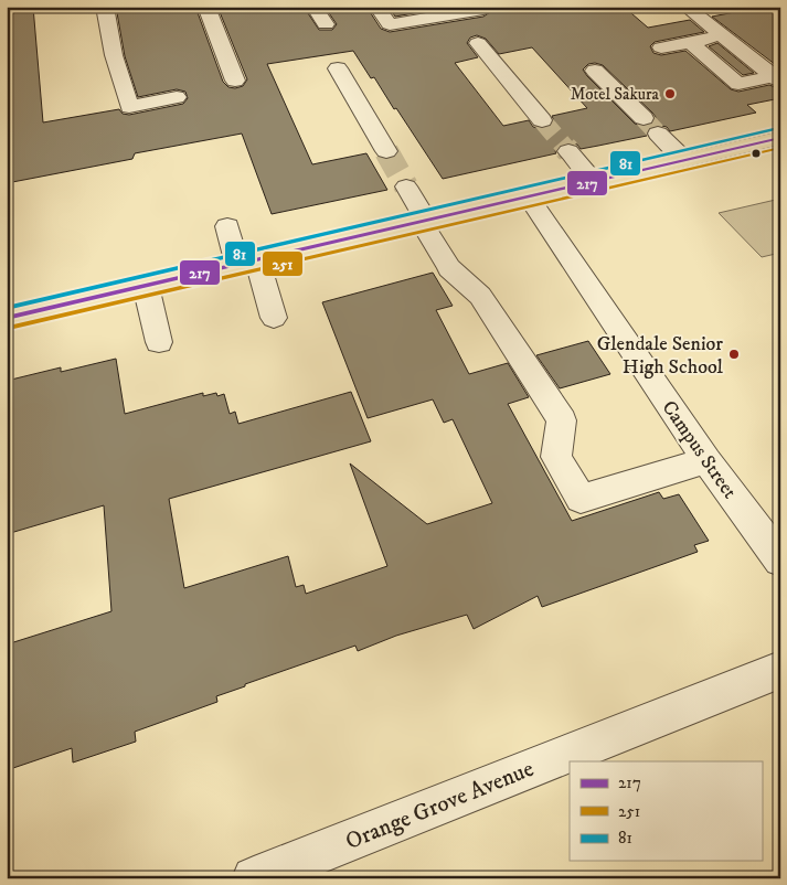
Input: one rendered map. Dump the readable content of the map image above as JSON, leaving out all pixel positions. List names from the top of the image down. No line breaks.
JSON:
{"streets":{"street":["Campus Street","Orange Grove Avenue"]},"places":["Motel Sakura","Glendale Senior High School"],"lines":["transit line 81","transit line 217","transit line 251"],"legend":["217","251","81"]}
